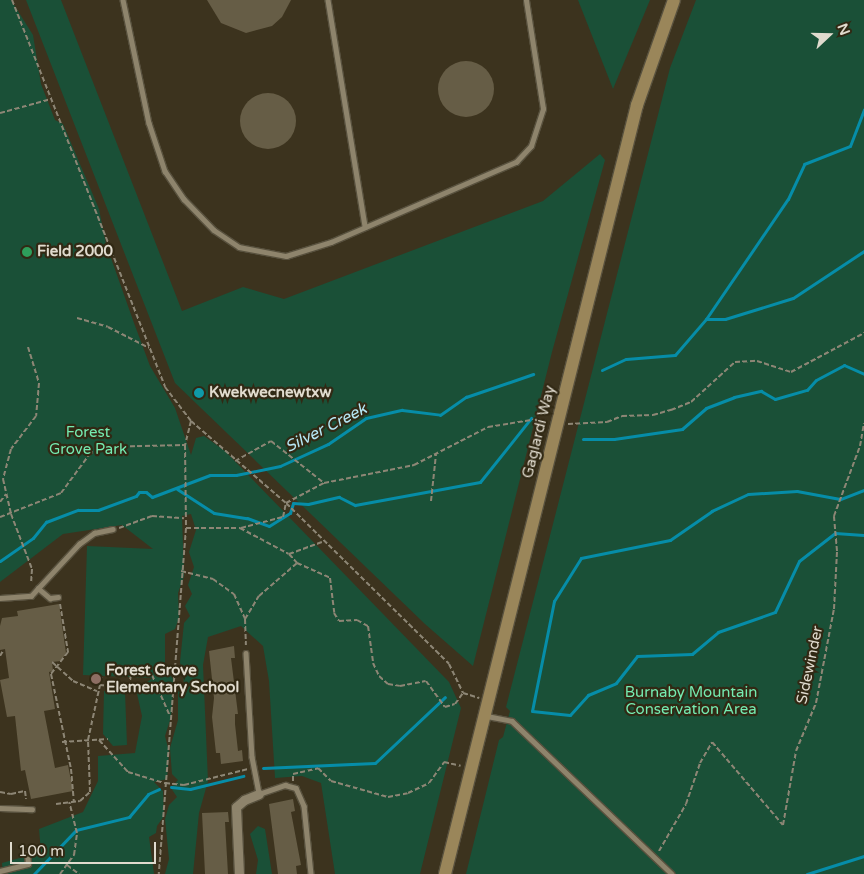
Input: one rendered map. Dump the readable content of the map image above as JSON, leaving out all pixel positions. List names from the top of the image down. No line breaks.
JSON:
{"streets":{"main road":["Gaglardi Way"],"path":["Sidewinder"]},"water":["Silver Creek"],"parks":["Forest Grove Park","Burnaby Mountain Conservation Area"],"places":["Field 2000","Kwekwecnewtxw","Forest Grove Elementary School"],"scale_bar":"100 m","north":"right"}
